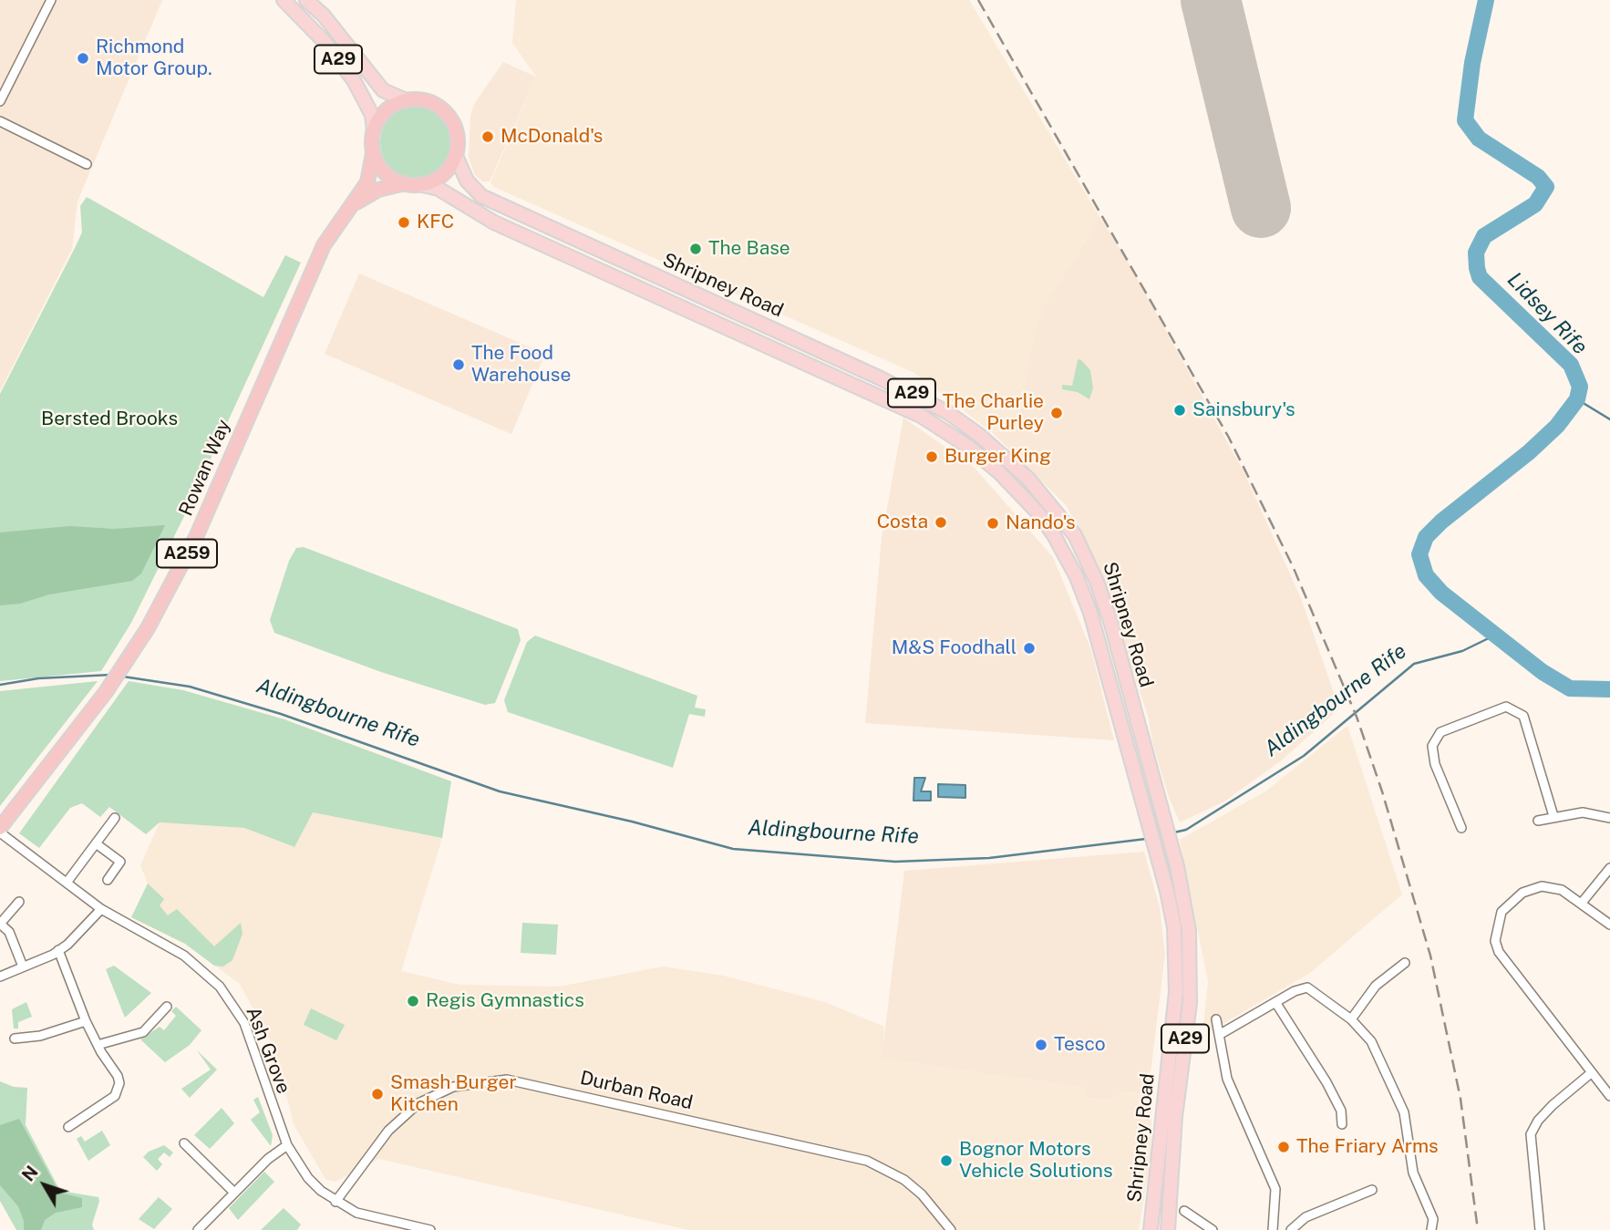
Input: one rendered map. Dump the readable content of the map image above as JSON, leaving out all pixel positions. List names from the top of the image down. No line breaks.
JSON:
{"streets":{"highway":["Rowan Way","A259"],"main road":["A29","Shripney Road"],"street":["Ash Grove","Durban Road"]},"crossings":[["A29","Shripney Road"],["A29","Rowan Way"],["Shripney Road","Rowan Way"],["Rowan Way","Ash Grove"],["Ash Grove","Durban Road"]],"water":["Lidsey Rife","Aldingbourne Rife"],"parks":["Bersted Brooks"],"places":["Richmond Motor Group.","McDonald's","KFC","The Base","The Food Warehouse","Sainsbury's","The Charlie Purley","Burger King","Costa","Nando's","M&S Foodhall","Regis Gymnastics","Tesco","Smash Burger Kitchen","The Friary Arms","Bognor Motors Vehicle Solutions"],"north":"top left"}
